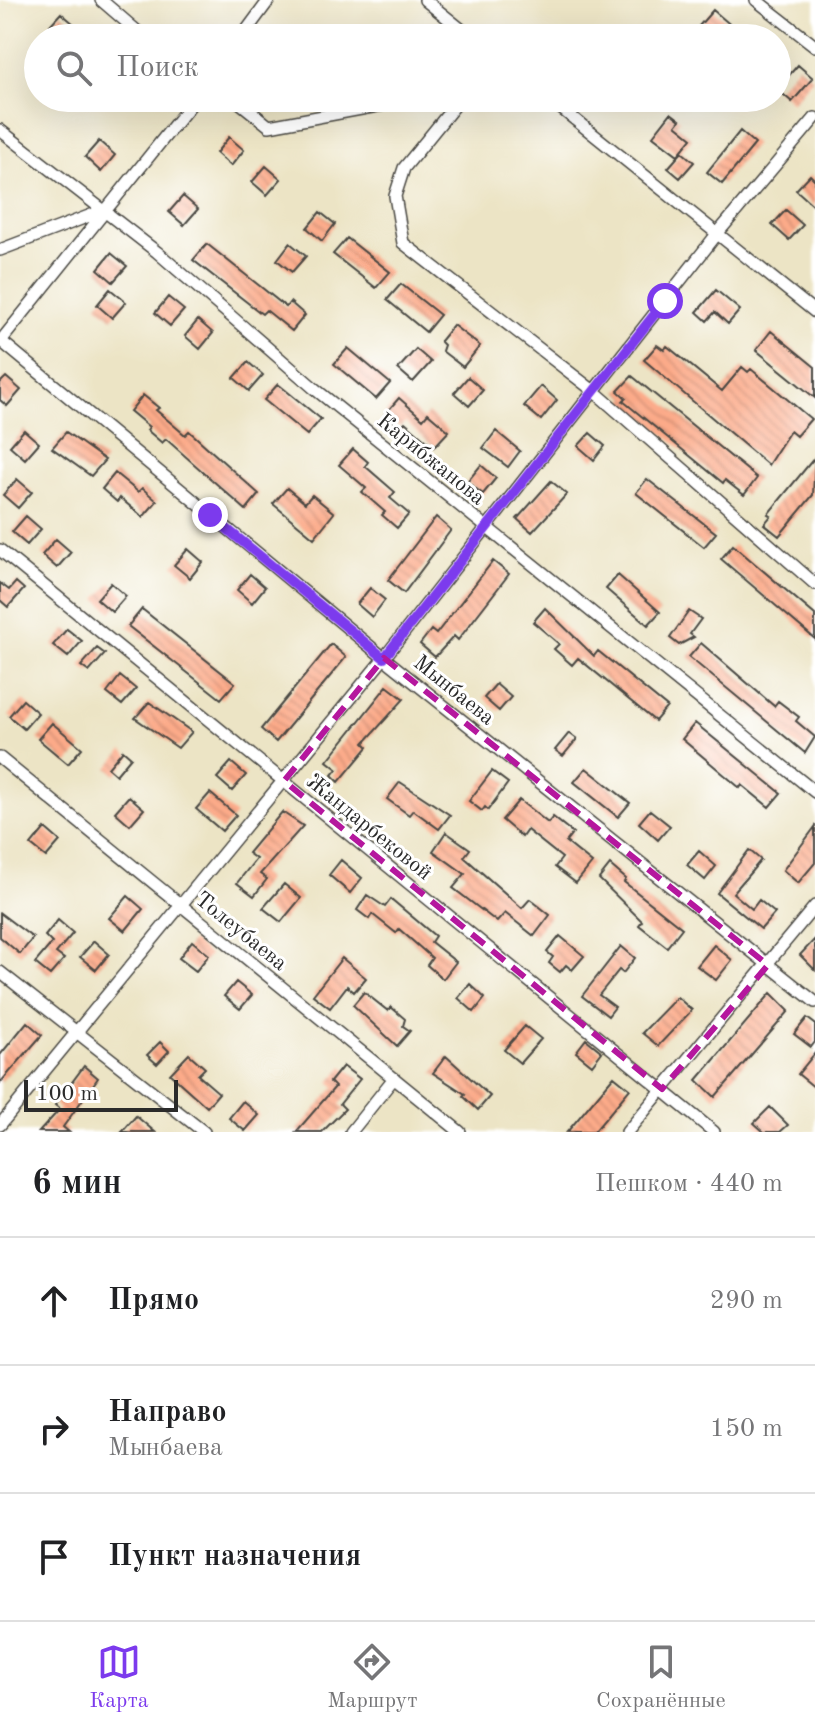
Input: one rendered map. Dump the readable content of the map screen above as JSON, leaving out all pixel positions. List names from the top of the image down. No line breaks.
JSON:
{"streets":{"street":["Карибжанова","Мынбаева","Жандарбековой","Толеубаева"]},"scale_bar":"100 m","page":{"search":"Поиск","scale":"100 m","heading":["6 мин","Пешком · 440 m"],"list":[["Прямо","290 m"],["Направо","Мынбаева","150 m"],"Пункт назначения"],"nav":["Карта","Маршрут","Сохранённые"]}}
